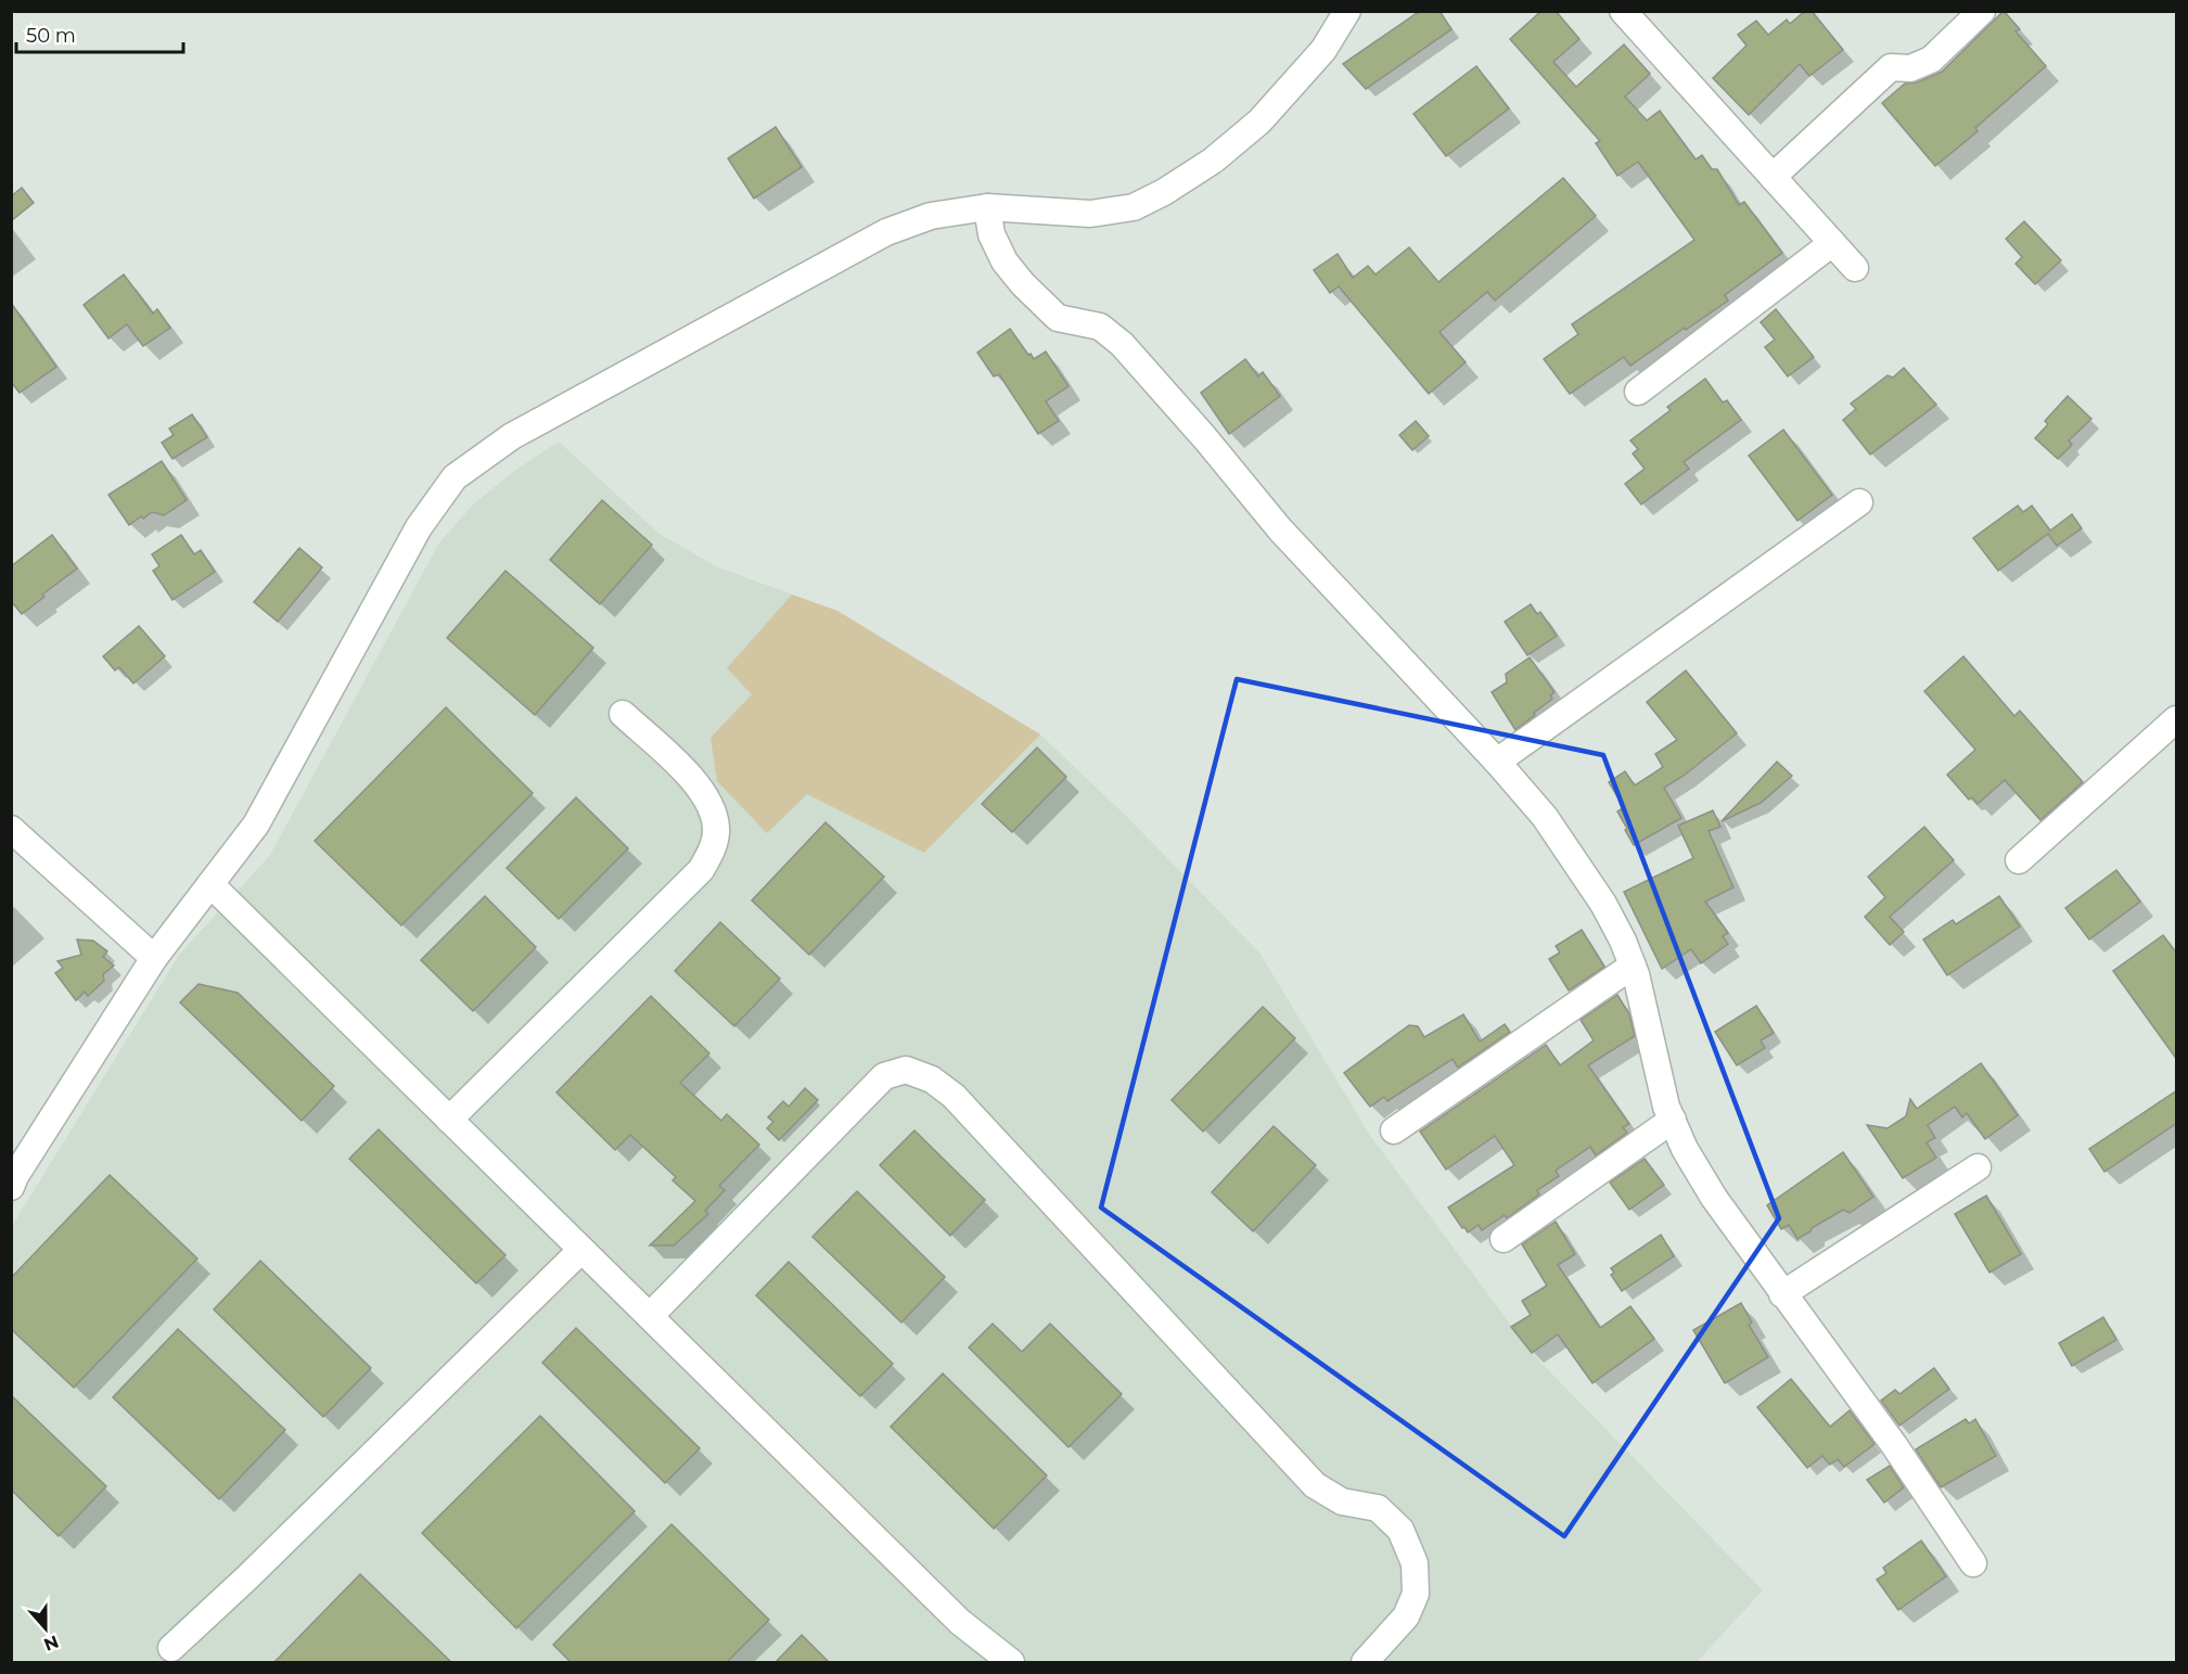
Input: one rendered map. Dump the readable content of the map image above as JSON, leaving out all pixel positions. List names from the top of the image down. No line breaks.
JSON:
{"scale_bar":"50 m","north":"bottom"}
